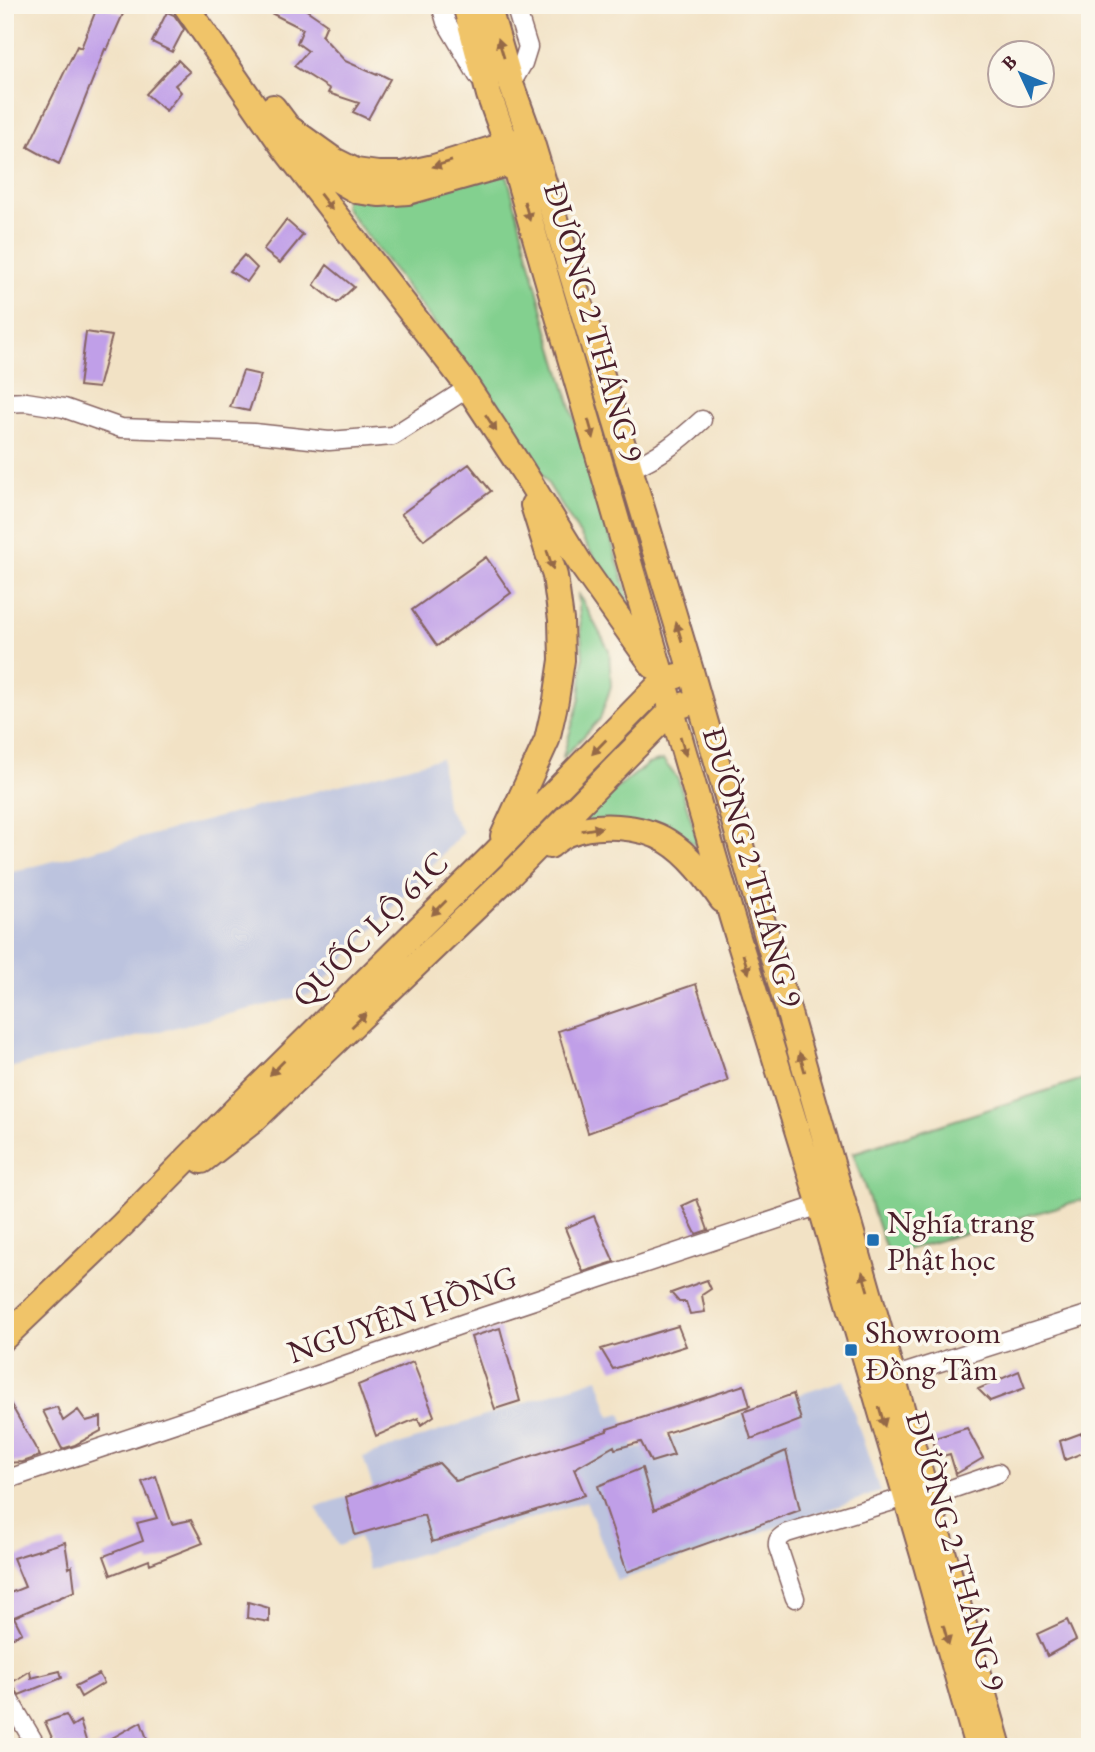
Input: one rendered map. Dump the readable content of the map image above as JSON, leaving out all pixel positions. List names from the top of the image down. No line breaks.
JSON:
{"streets":{"highway":["ĐƯỜNG 2 THÁNG 9","QUỐC LỘ 61C"],"street":["NGUYÊN HỒNG"]},"crossings":[["ĐƯỜNG 2 THÁNG 9","QUỐC LỘ 61C"],["ĐƯỜNG 2 THÁNG 9","NGUYÊN HỒNG"]],"places":{"transit":["Nghĩa trang Phật học","Showroom Đồng Tâm"]},"north":"top left"}
